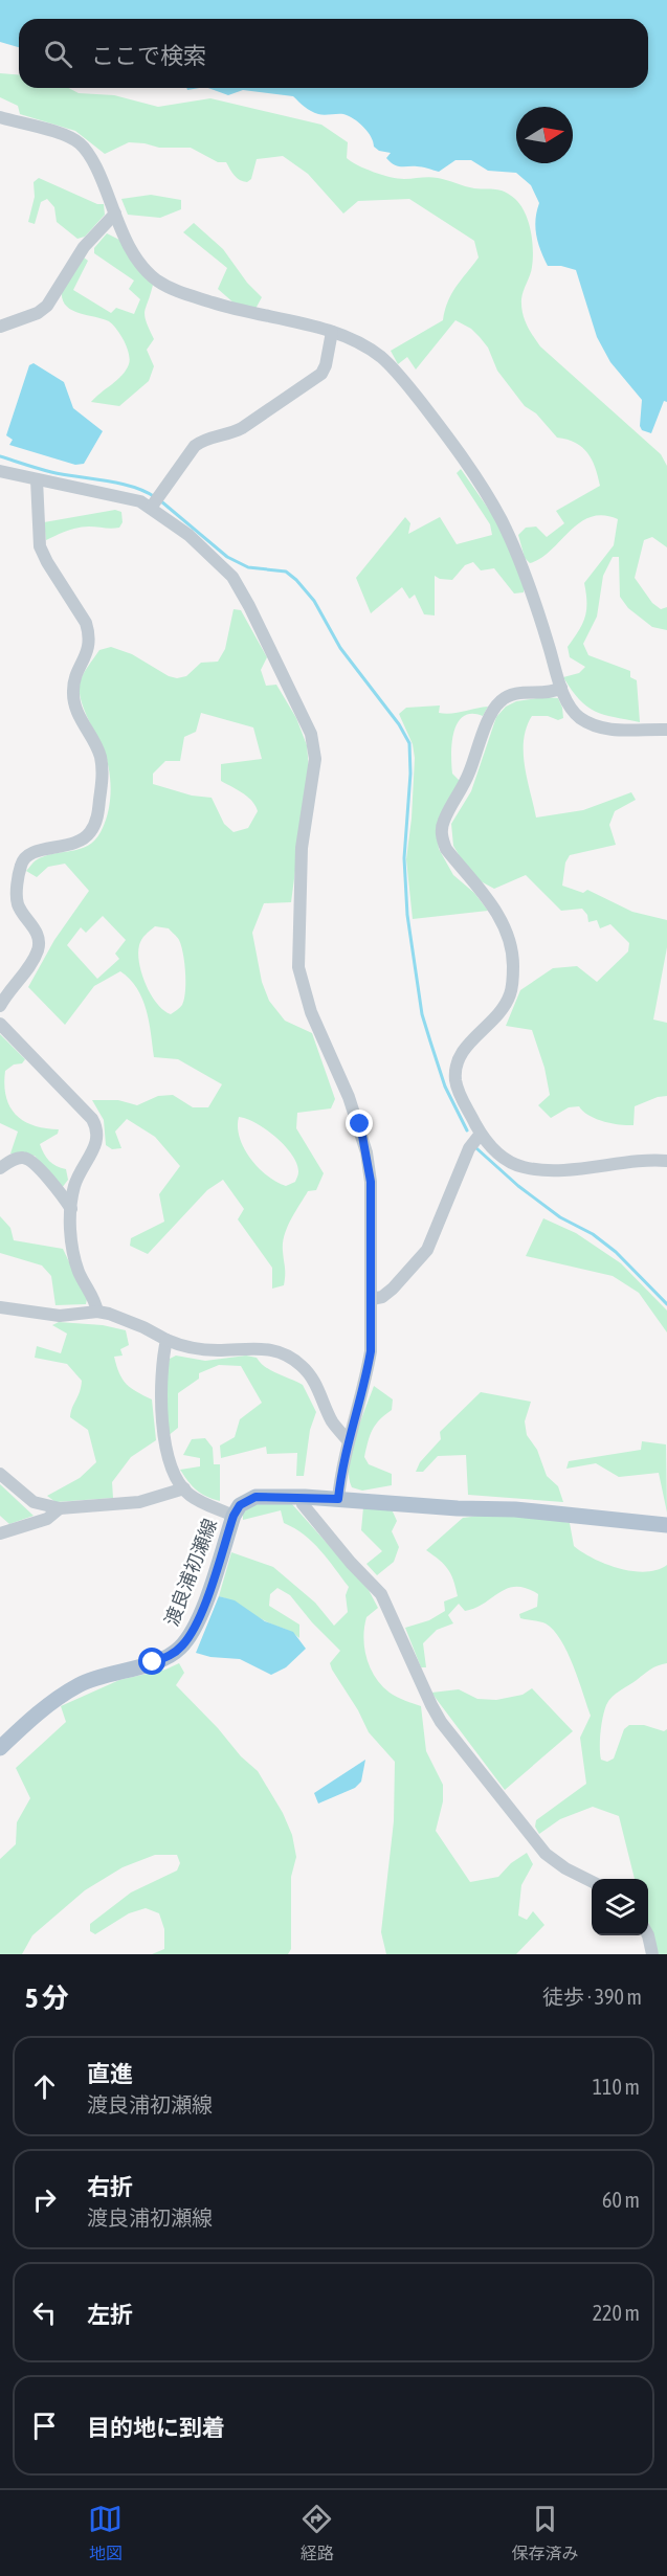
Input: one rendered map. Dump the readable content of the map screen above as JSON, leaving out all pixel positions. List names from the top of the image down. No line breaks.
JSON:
{"streets":{"main road":["渡良浦初瀬線"]},"north":"right","page":{"search":"ここで検索","heading":["5 分","徒歩 · 390 m"],"list":[["直進","渡良浦初瀬線","110 m"],["右折","渡良浦初瀬線","60 m"],["左折","220 m"],"目的地に到着"],"nav":["地図","経路","保存済み"]}}
